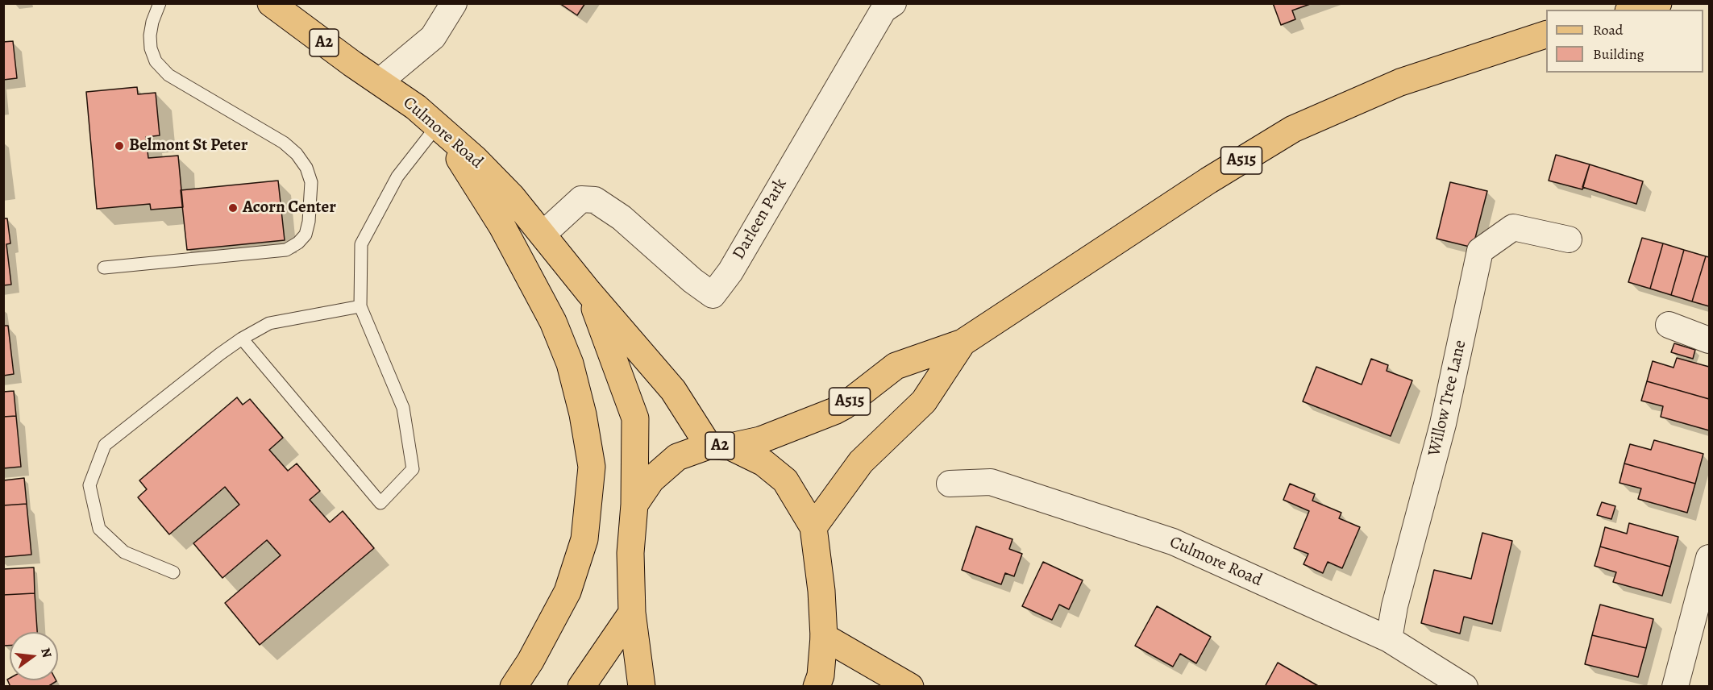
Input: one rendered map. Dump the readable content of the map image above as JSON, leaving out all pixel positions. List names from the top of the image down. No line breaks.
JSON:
{"streets":{"main road":["A2","Culmore Road","A515"],"street":["Darleen Park","Willow Tree Lane"]},"crossings":[["A2","Culmore Road"],["A2","A515"],["Culmore Road","A515"],["Culmore Road","Darleen Park"],["Culmore Road","Willow Tree Lane"]],"places":["Belmont St Peter","Acorn Center"],"legend":["Road","Building"],"north":"right"}
